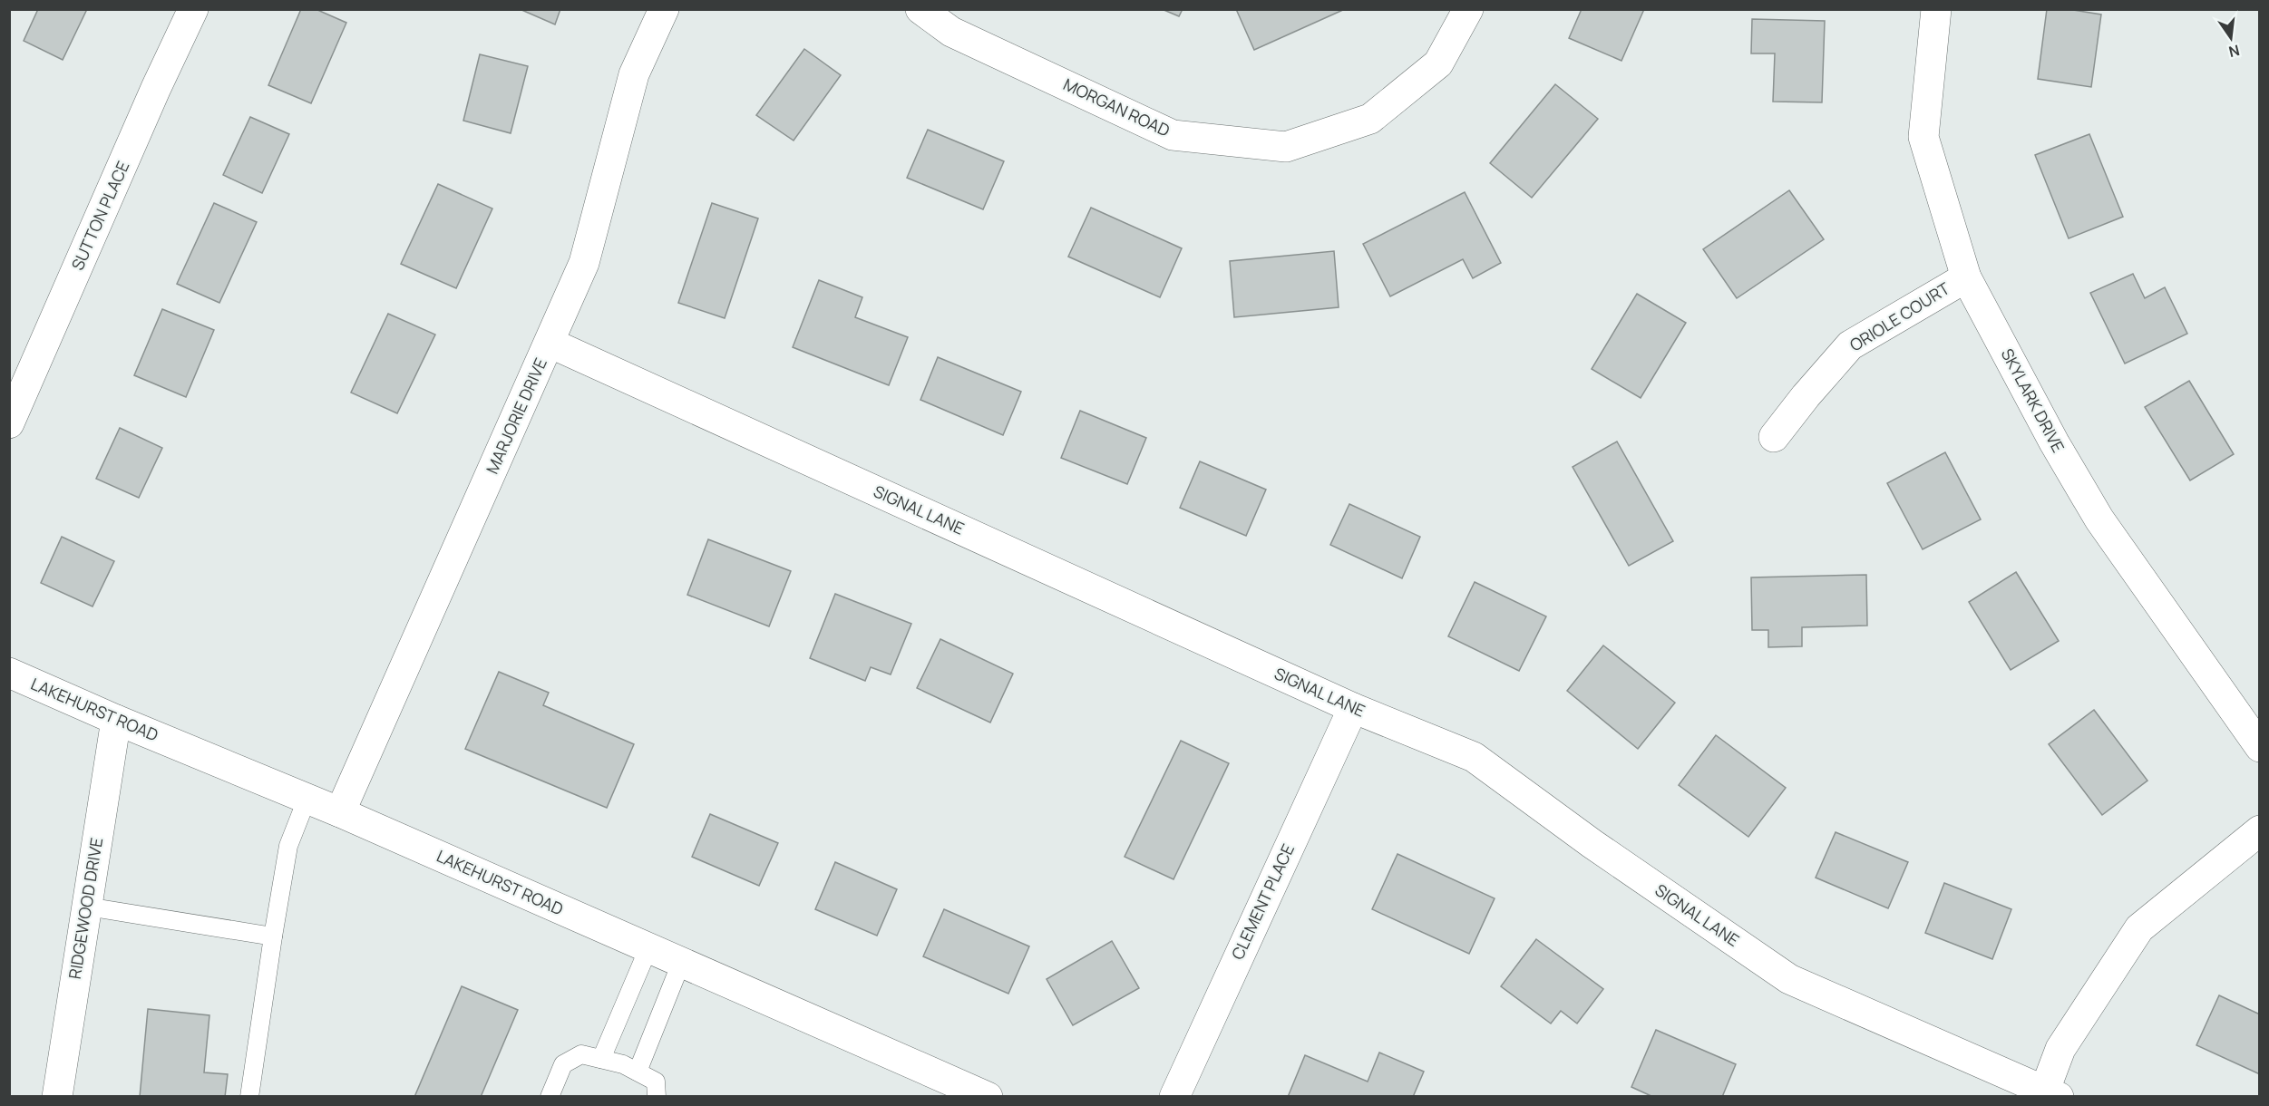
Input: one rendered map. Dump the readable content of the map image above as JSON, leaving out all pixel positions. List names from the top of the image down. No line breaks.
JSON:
{"streets":{"street":["MORGAN ROAD","SUTTON PLACE","ORIOLE COURT","SKYLARK DRIVE","MARJORIE DRIVE","SIGNAL LANE","LAKEHURST ROAD","CLEMENT PLACE","RIDGEWOOD DRIVE"]},"crossings":[["ORIOLE COURT","SKYLARK DRIVE"],["MARJORIE DRIVE","SIGNAL LANE"],["MARJORIE DRIVE","LAKEHURST ROAD"],["SIGNAL LANE","CLEMENT PLACE"],["LAKEHURST ROAD","RIDGEWOOD DRIVE"]],"north":"bottom"}
